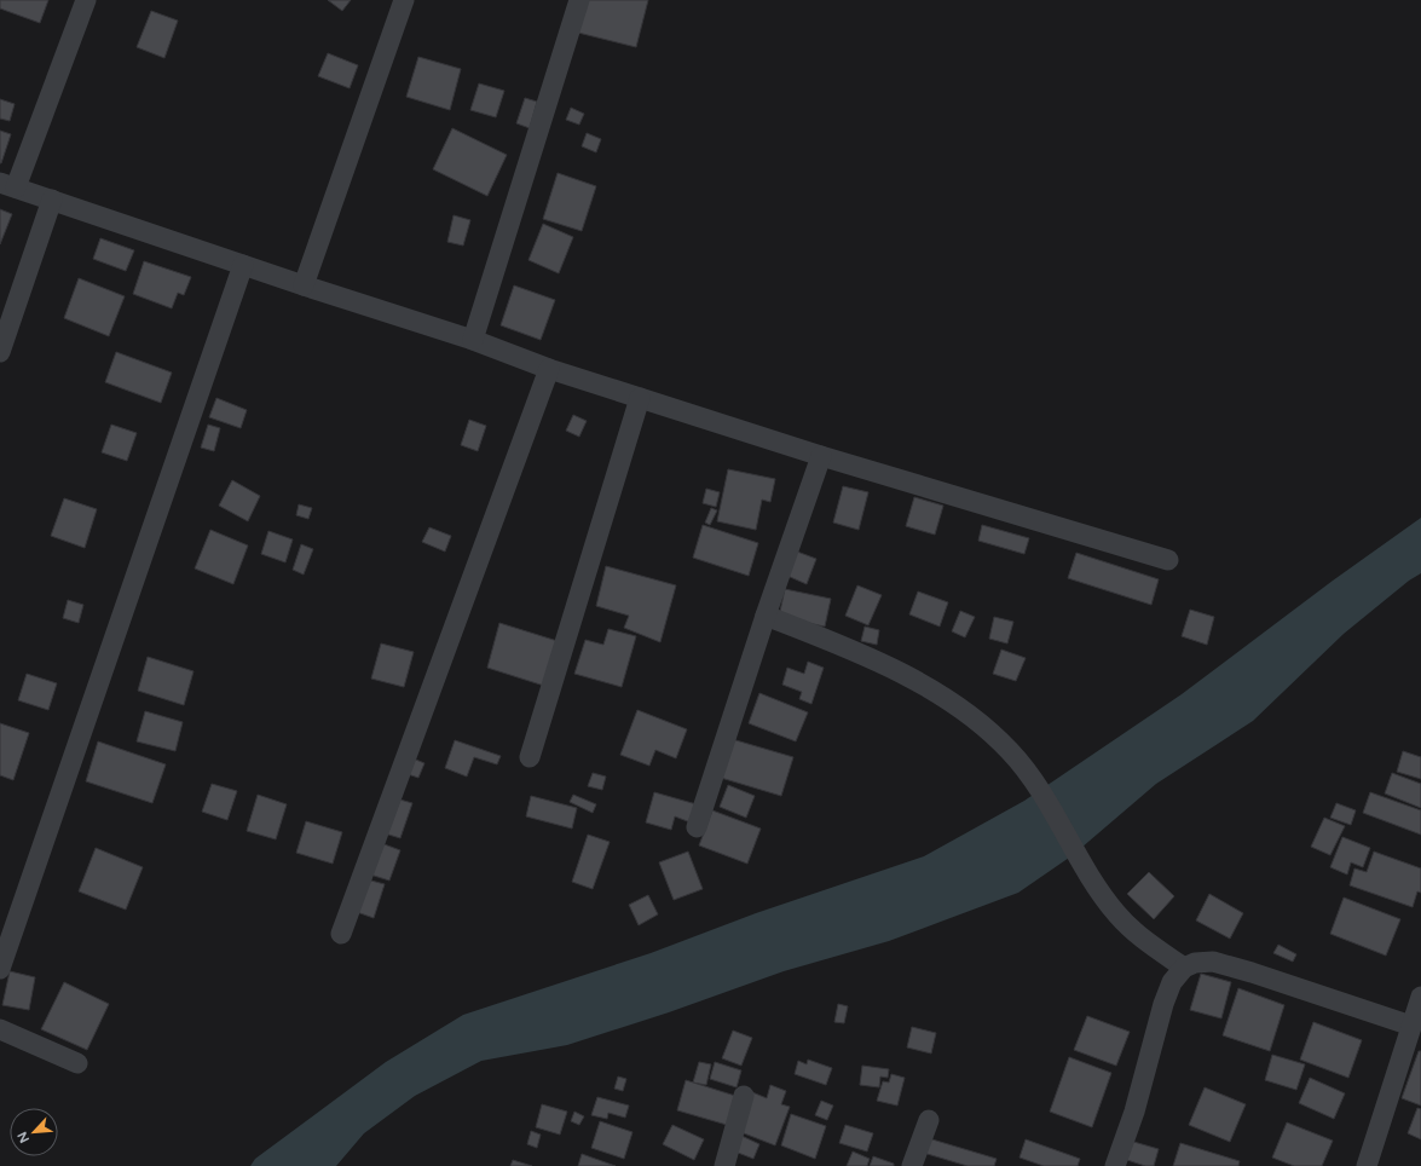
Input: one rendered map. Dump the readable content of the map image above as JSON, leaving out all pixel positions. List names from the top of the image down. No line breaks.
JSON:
{"north":"bottom left"}
